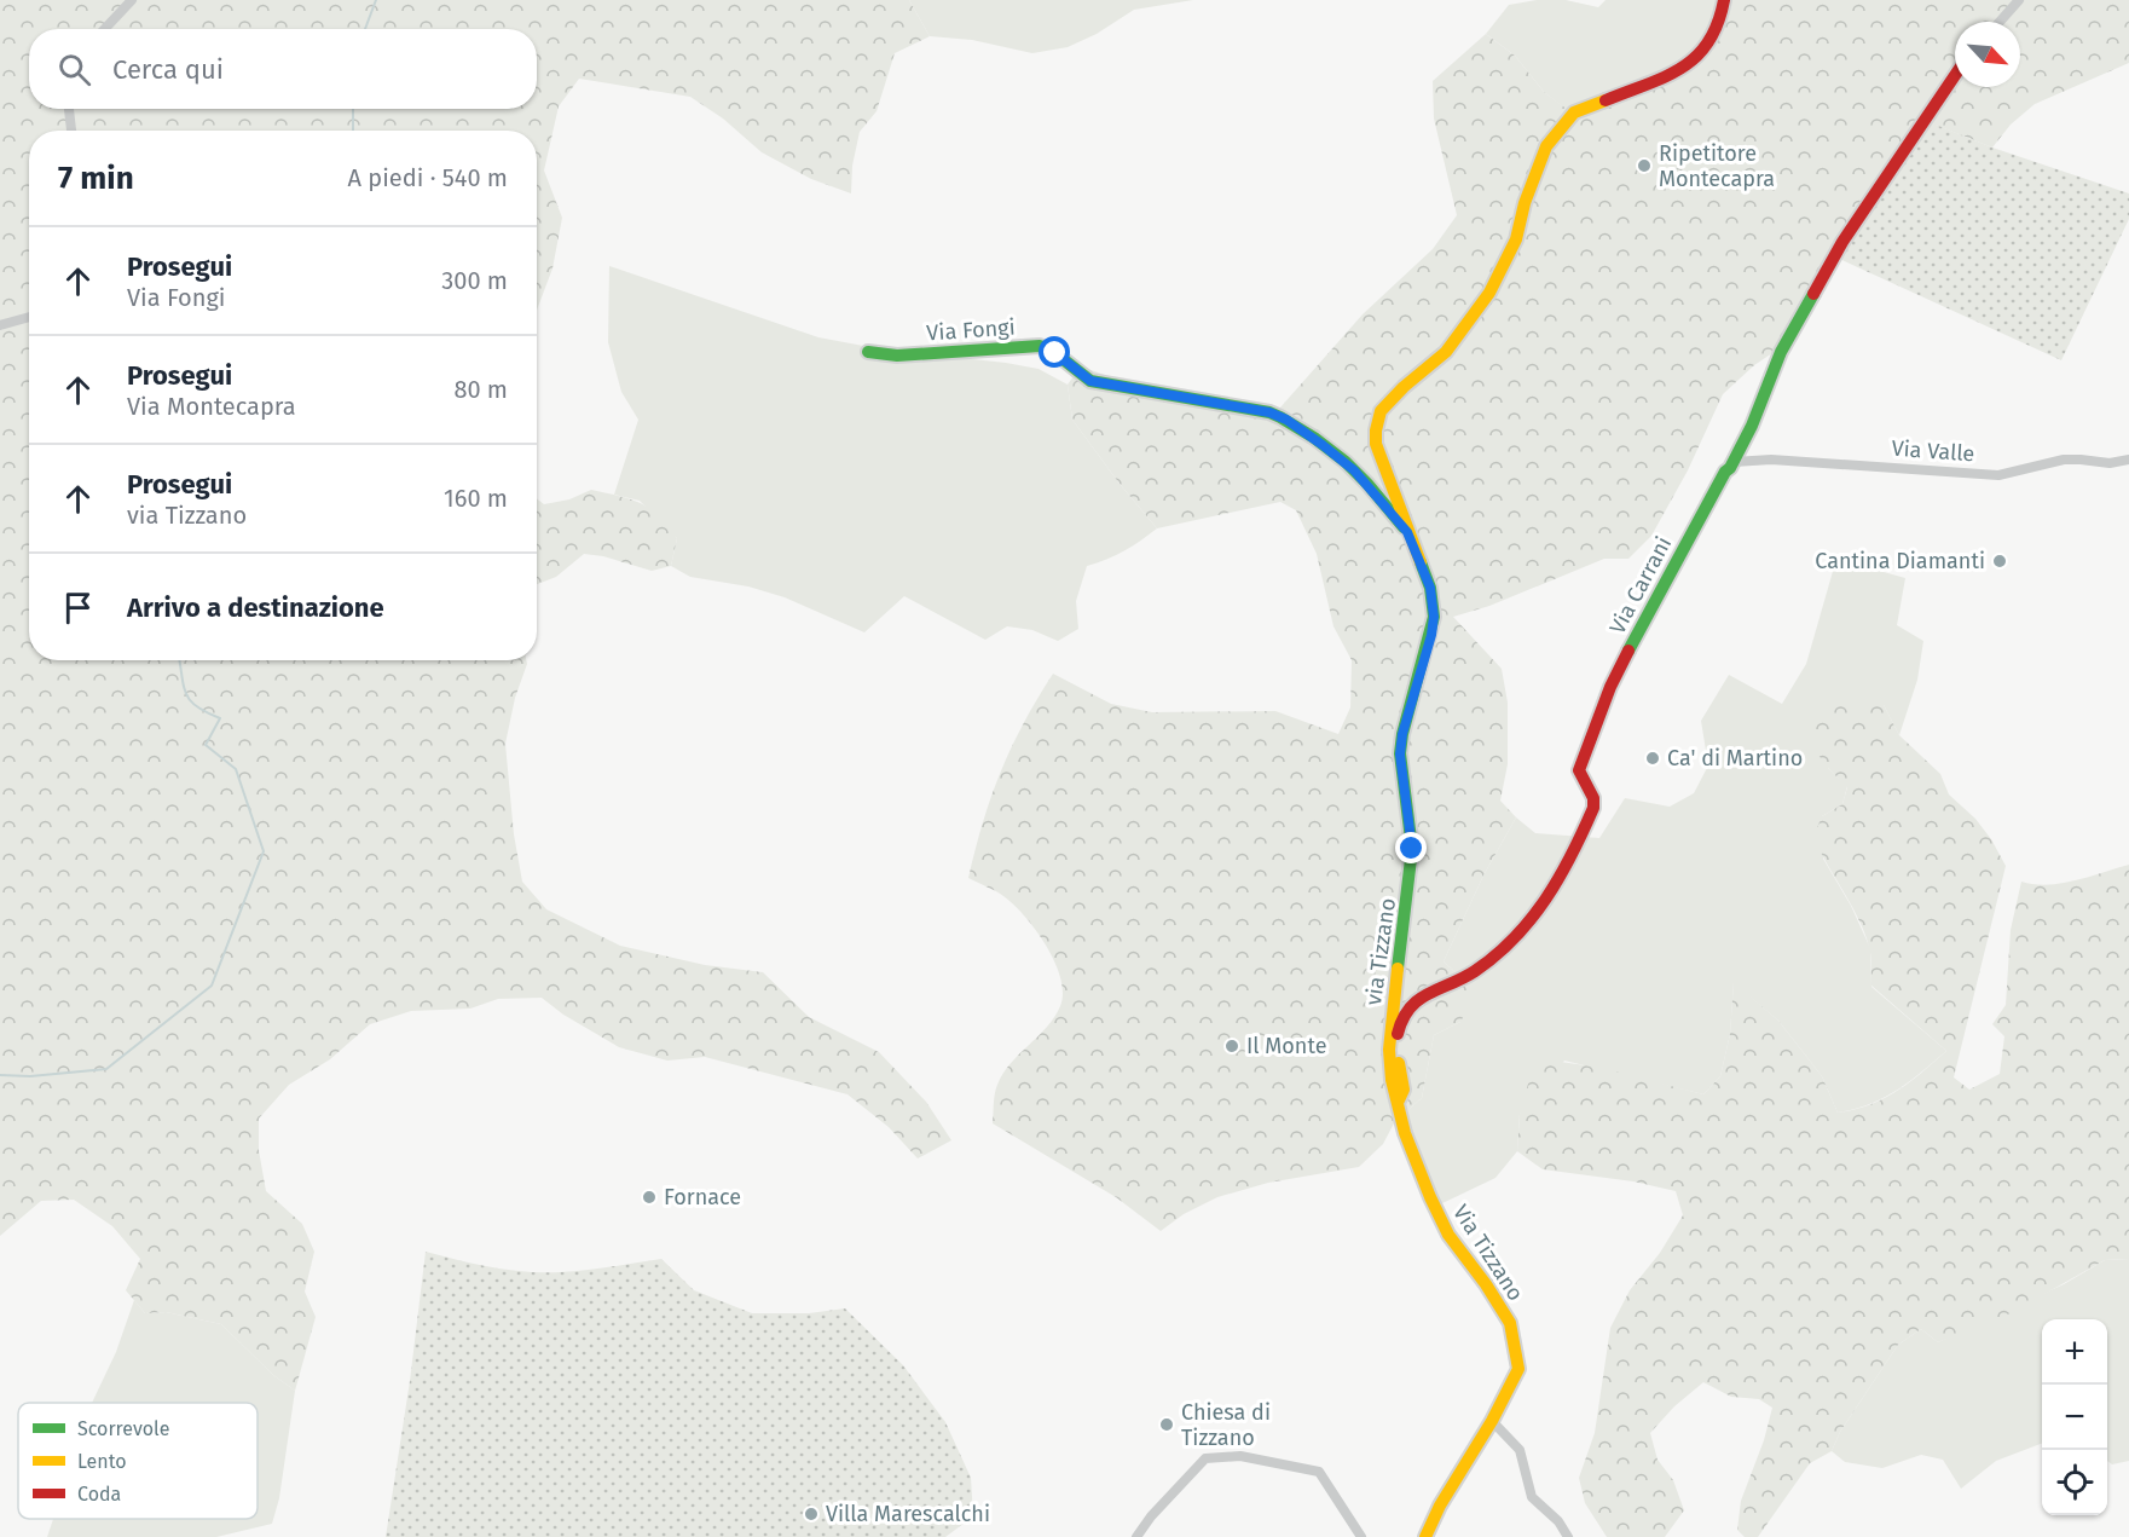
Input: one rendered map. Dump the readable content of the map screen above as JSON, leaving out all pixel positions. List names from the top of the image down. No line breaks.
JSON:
{"streets":{"street":["Via Fongi","Via Valle","Via Carrani","via Tizzano","Via Tizzano"]},"crossings":[["Via Fongi","via Tizzano"],["Via Valle","Via Carrani"],["Via Carrani","via Tizzano"],["Via Carrani","Via Tizzano"],["via Tizzano","Via Tizzano"]],"places":["Ripetitore Montecapra","Cantina Diamanti","Ca' di Martino","Il Monte","Fornace","Chiesa di Tizzano","Villa Marescalchi"],"legend":["Scorrevole","Lento","Coda"],"north":"bottom right","page":{"search":"Cerca qui","heading":["7 min","A piedi · 540 m"],"list":[["Prosegui","Via Fongi","300 m"],["Prosegui","Via Montecapra","80 m"],["Prosegui","via Tizzano","160 m"],"Arrivo a destinazione"],"map_buttons":["+","−"]}}
